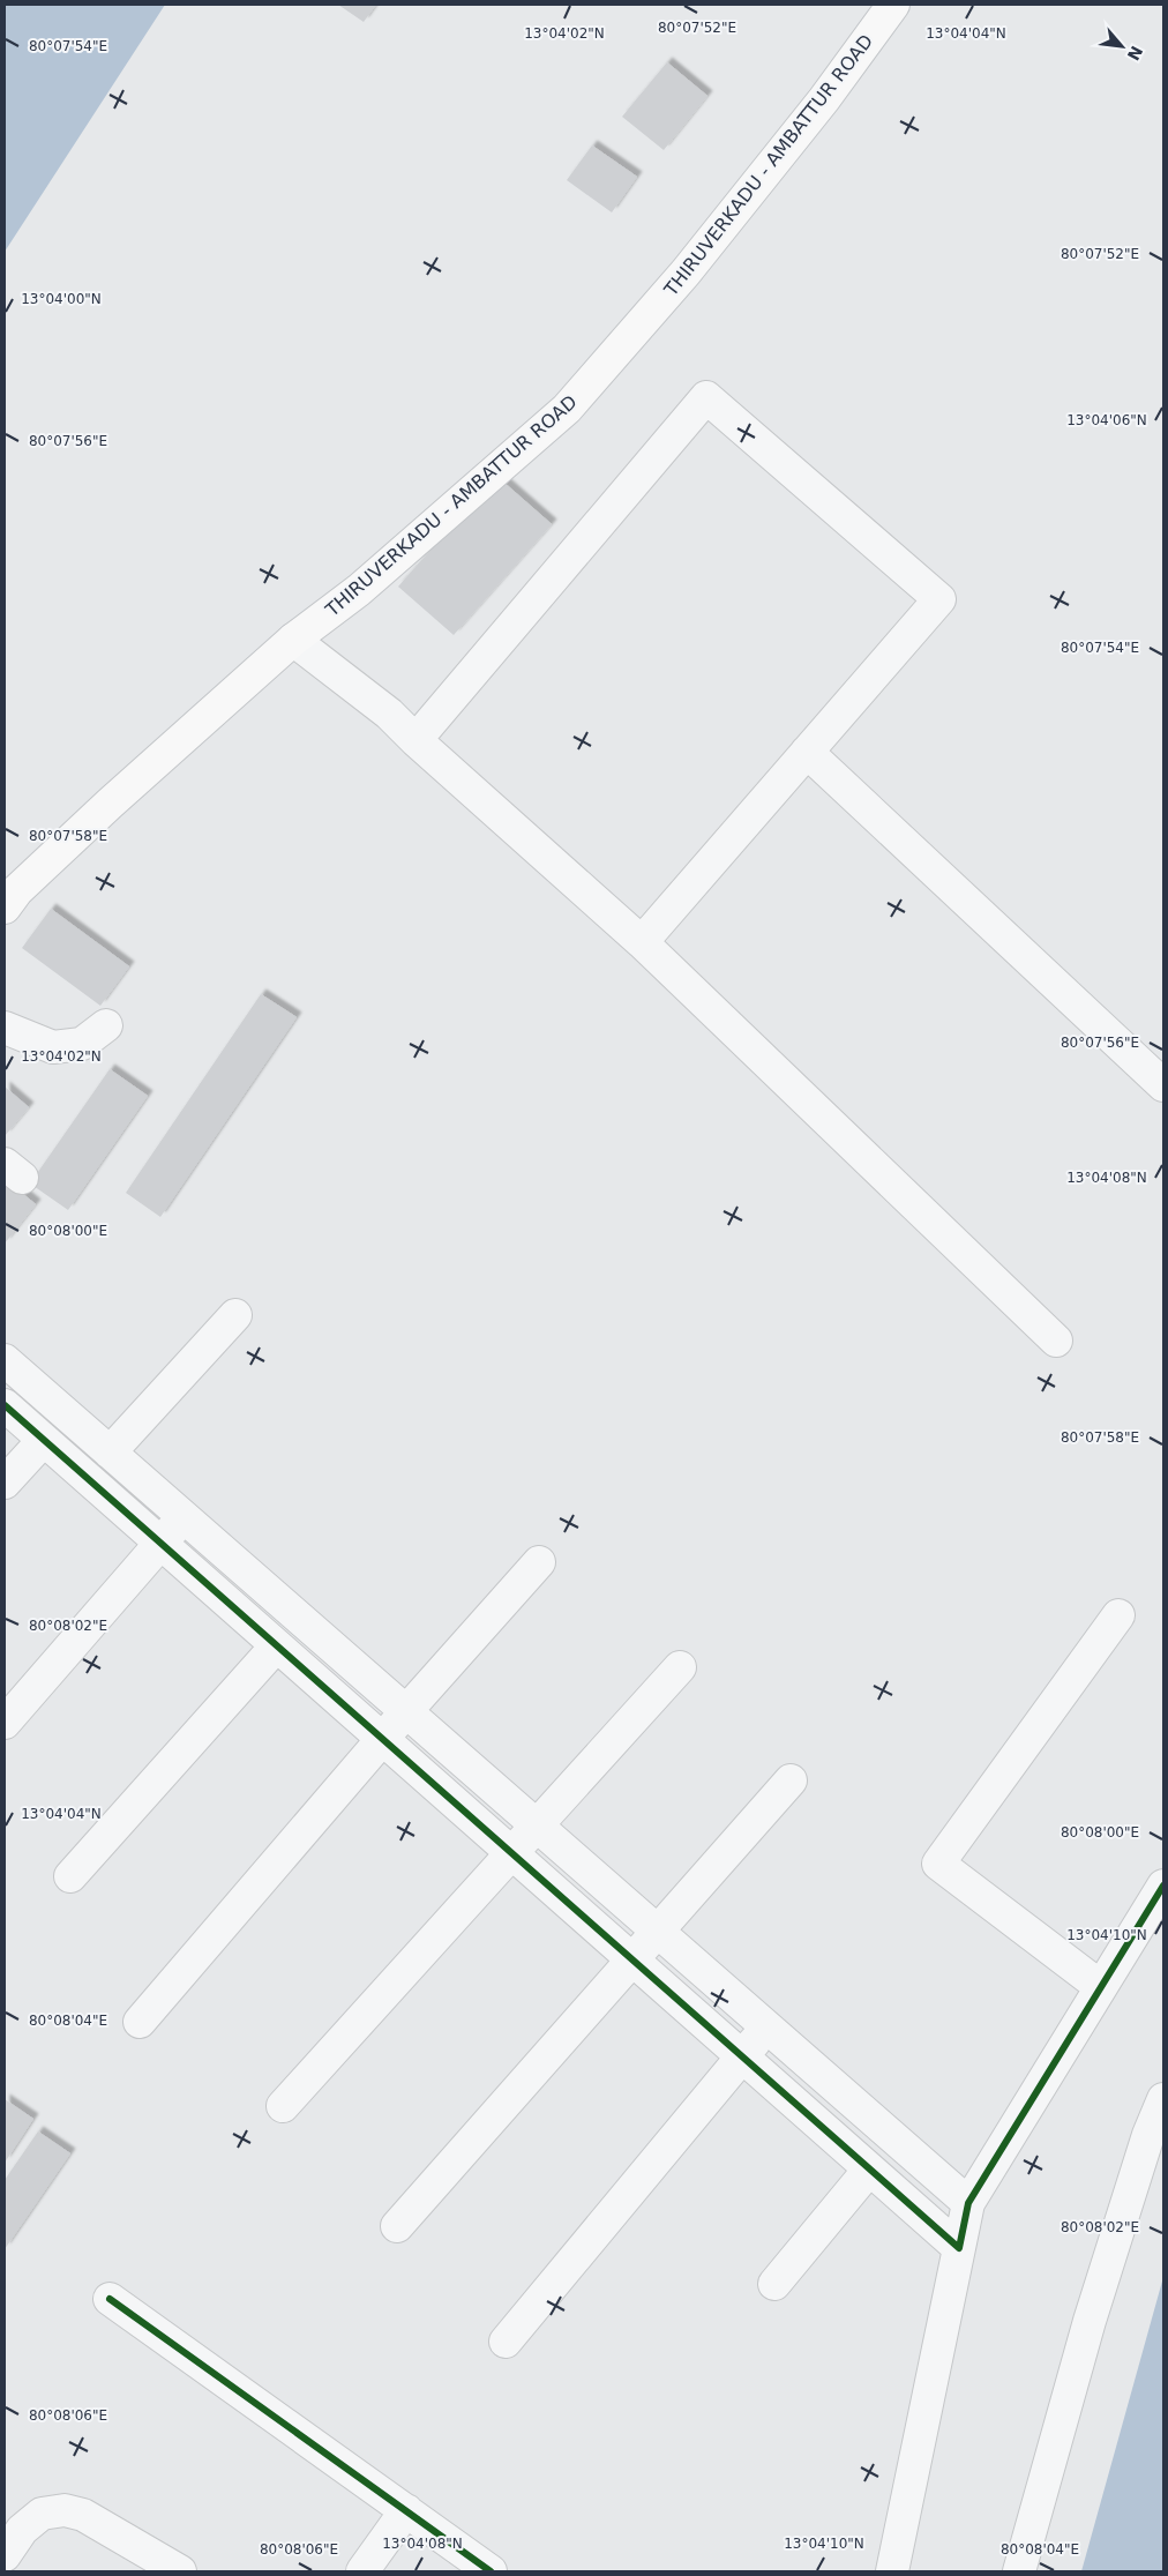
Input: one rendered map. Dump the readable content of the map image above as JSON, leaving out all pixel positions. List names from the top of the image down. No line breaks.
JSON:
{"streets":{"main road":["THIRUVERKADU - AMBATTUR ROAD"]},"north":"bottom right","coordinates":["80°07'52\"E","13°04'02\"N","13°04'04\"N","80°07'54\"E","13°04'00\"N","13°04'06\"N","80°07'56\"E","80°07'58\"E","13°04'08\"N","80°08'00\"E","80°08'02\"E","13°04'10\"N","80°08'04\"E","80°08'06\"E"]}
